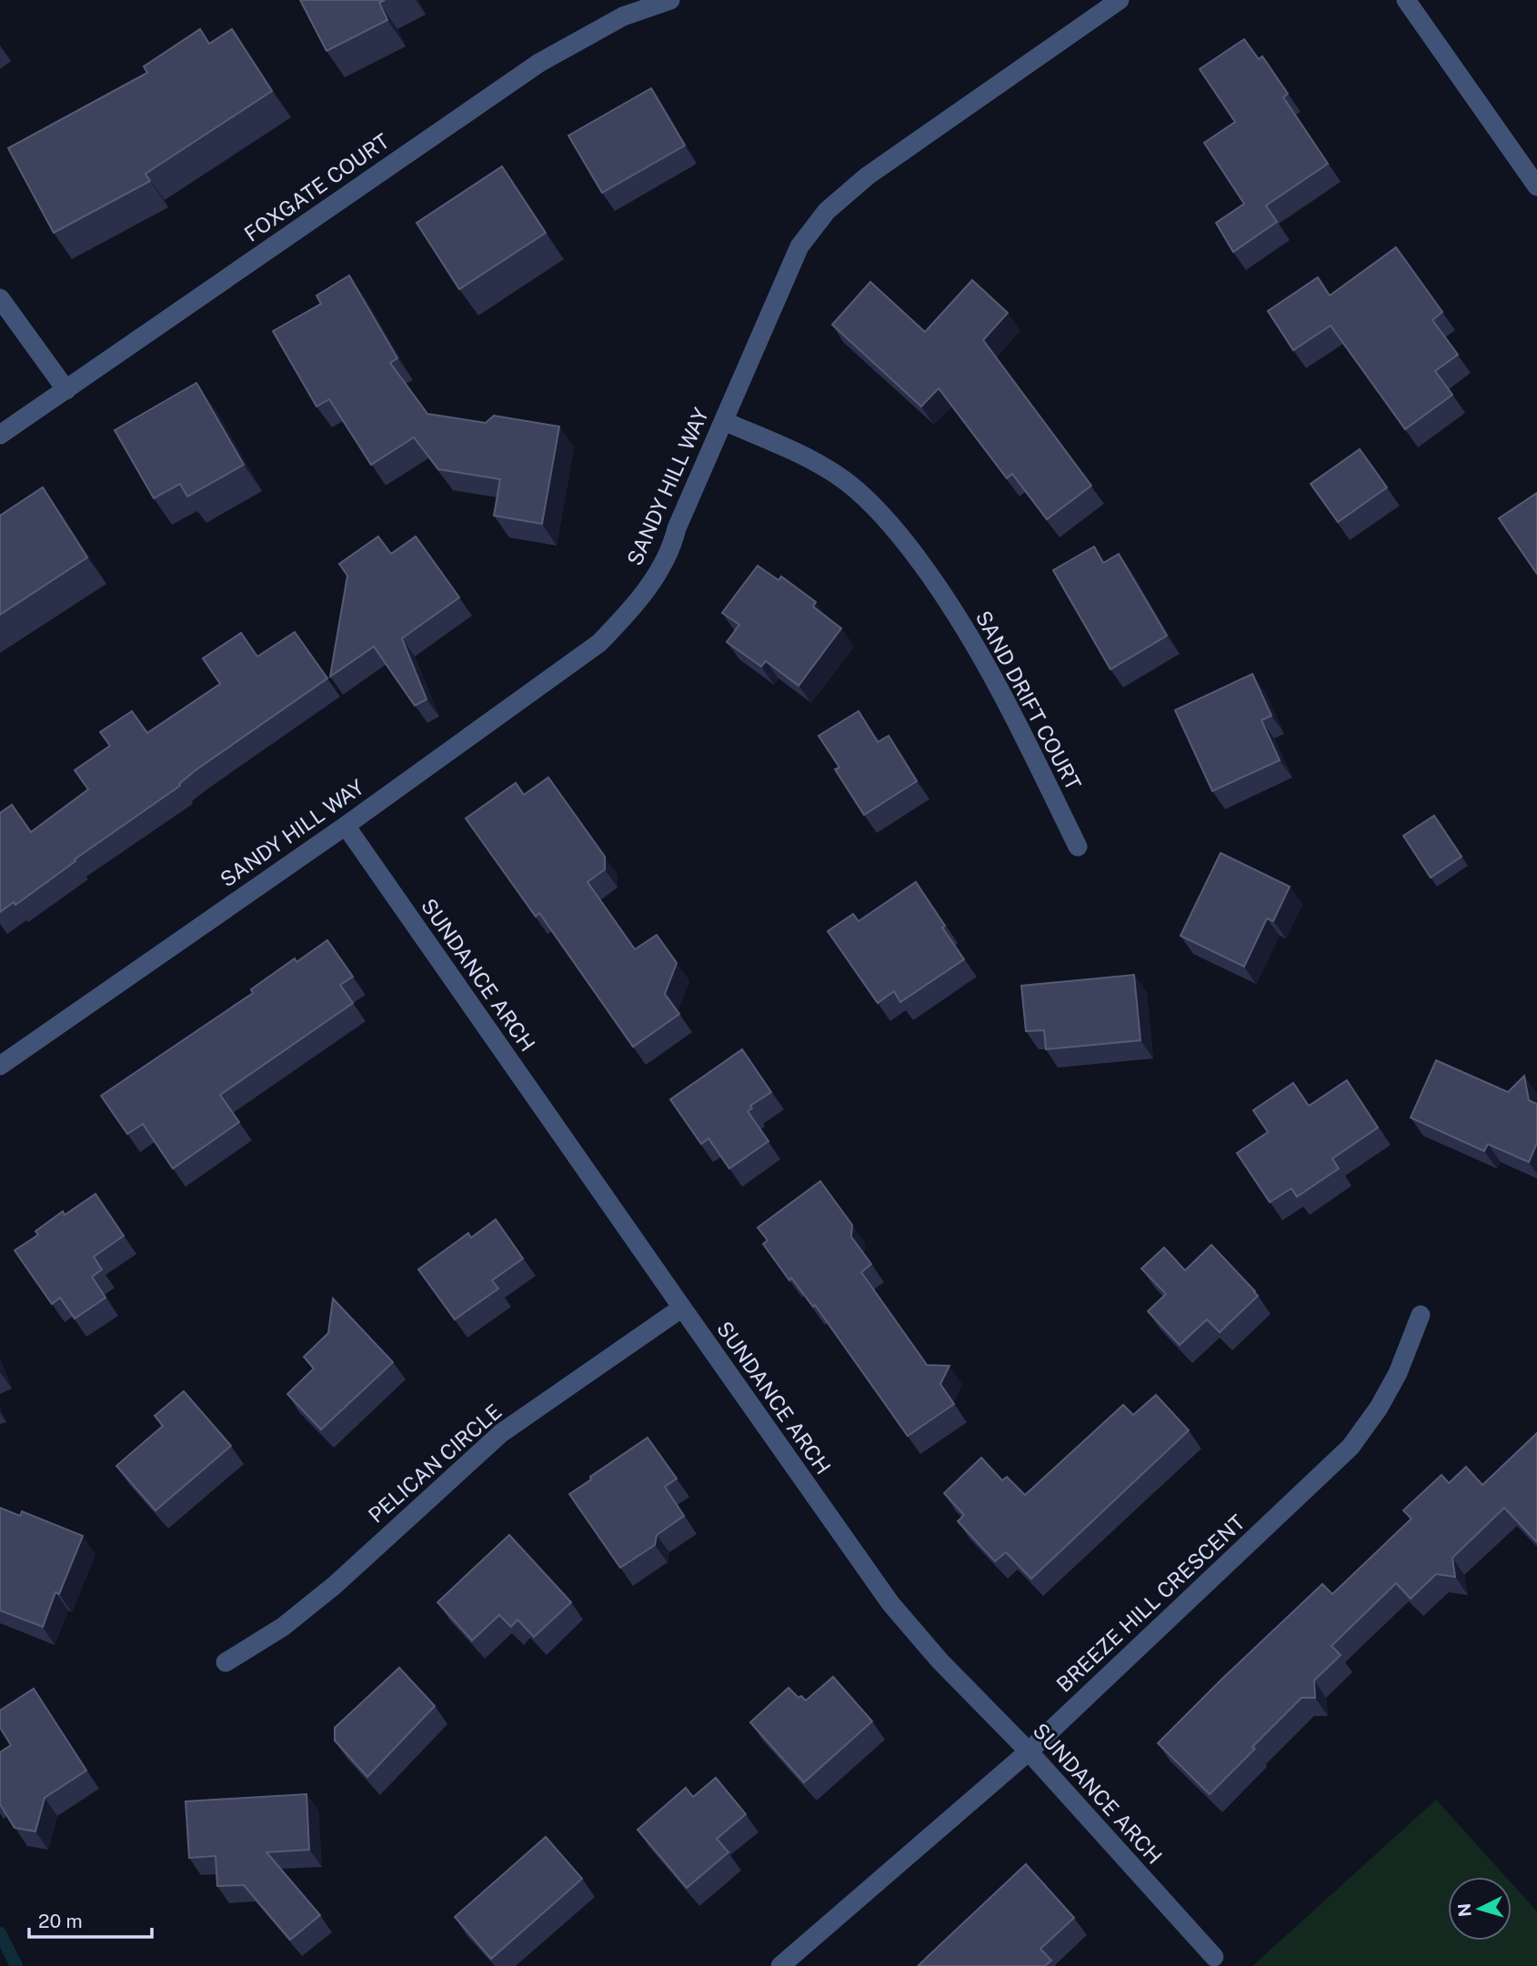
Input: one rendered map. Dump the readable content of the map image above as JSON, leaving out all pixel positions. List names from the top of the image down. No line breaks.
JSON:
{"streets":{"street":["FOXGATE COURT","SANDY HILL WAY","SAND DRIFT COURT","SUNDANCE ARCH","PELICAN CIRCLE","BREEZE HILL CRESCENT"]},"crossings":[["SANDY HILL WAY","SAND DRIFT COURT"],["SANDY HILL WAY","SUNDANCE ARCH"],["SUNDANCE ARCH","PELICAN CIRCLE"],["SUNDANCE ARCH","BREEZE HILL CRESCENT"]],"scale_bar":"20 m","north":"left"}
